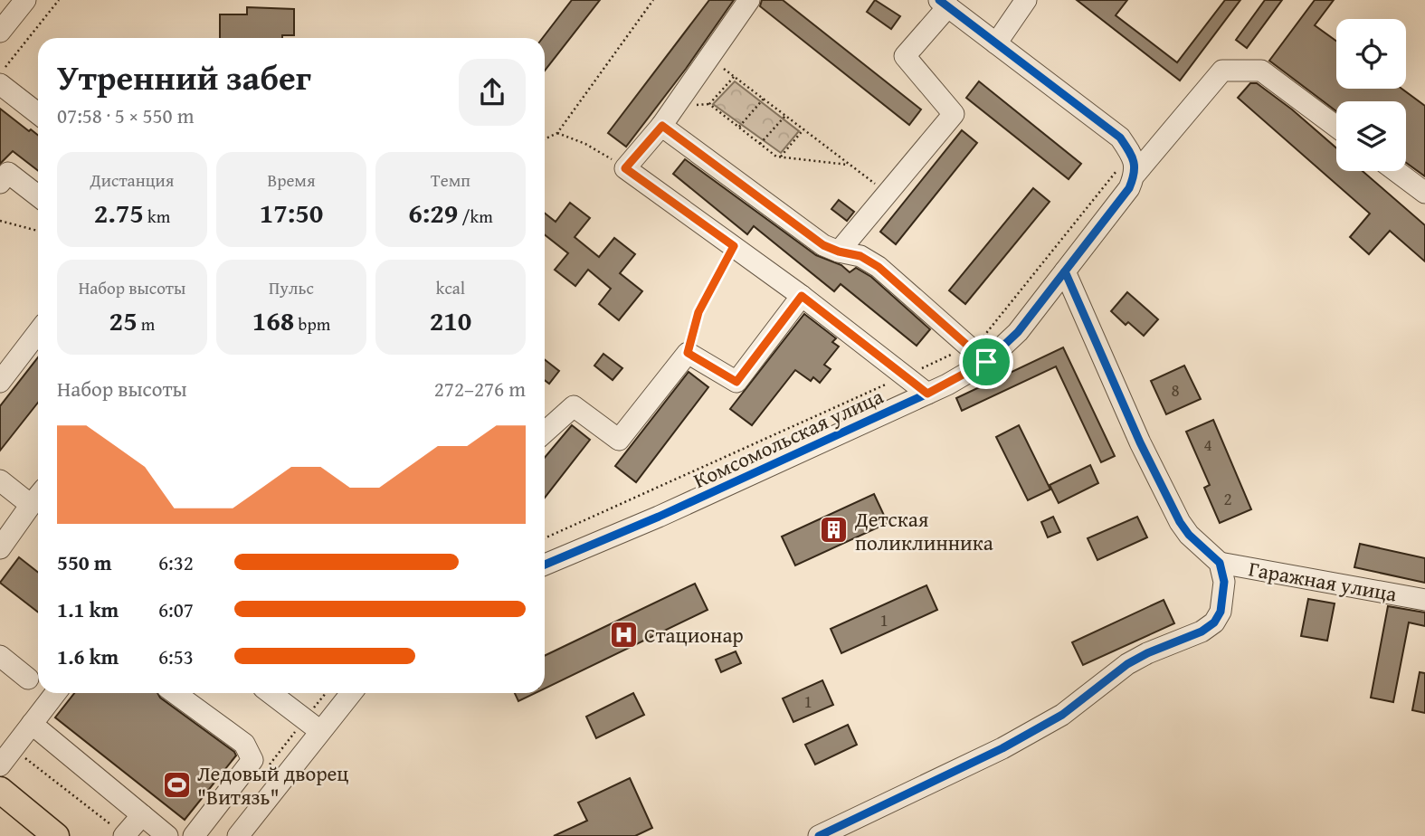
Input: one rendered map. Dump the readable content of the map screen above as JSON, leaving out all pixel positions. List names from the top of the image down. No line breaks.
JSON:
{"streets":{"street":["Комсомольская улица","Гаражная улица"]},"places":{"building":["Детская поликлинника"],"hospital":["Стационар"],"sports":["Ледовый дворец \"Витязь\""]},"house_numbers":["8","4","2","1","1"],"page":{"heading":["Утренний забег","07:58 · 5 × 550 m"],"stats":[["Дистанция","2.75 km"],["Время","17:50"],["Темп","6:29 /km"],["Набор высоты","25 m"],["Пульс","168 bpm"],["kcal","210"]],"chart":["Набор высоты","272–276 m"],"list":[{"name":"550 m","note":"6:32"},{"name":"1.1 km","note":"6:07"},{"name":"1.6 km","note":"6:53"}]}}
